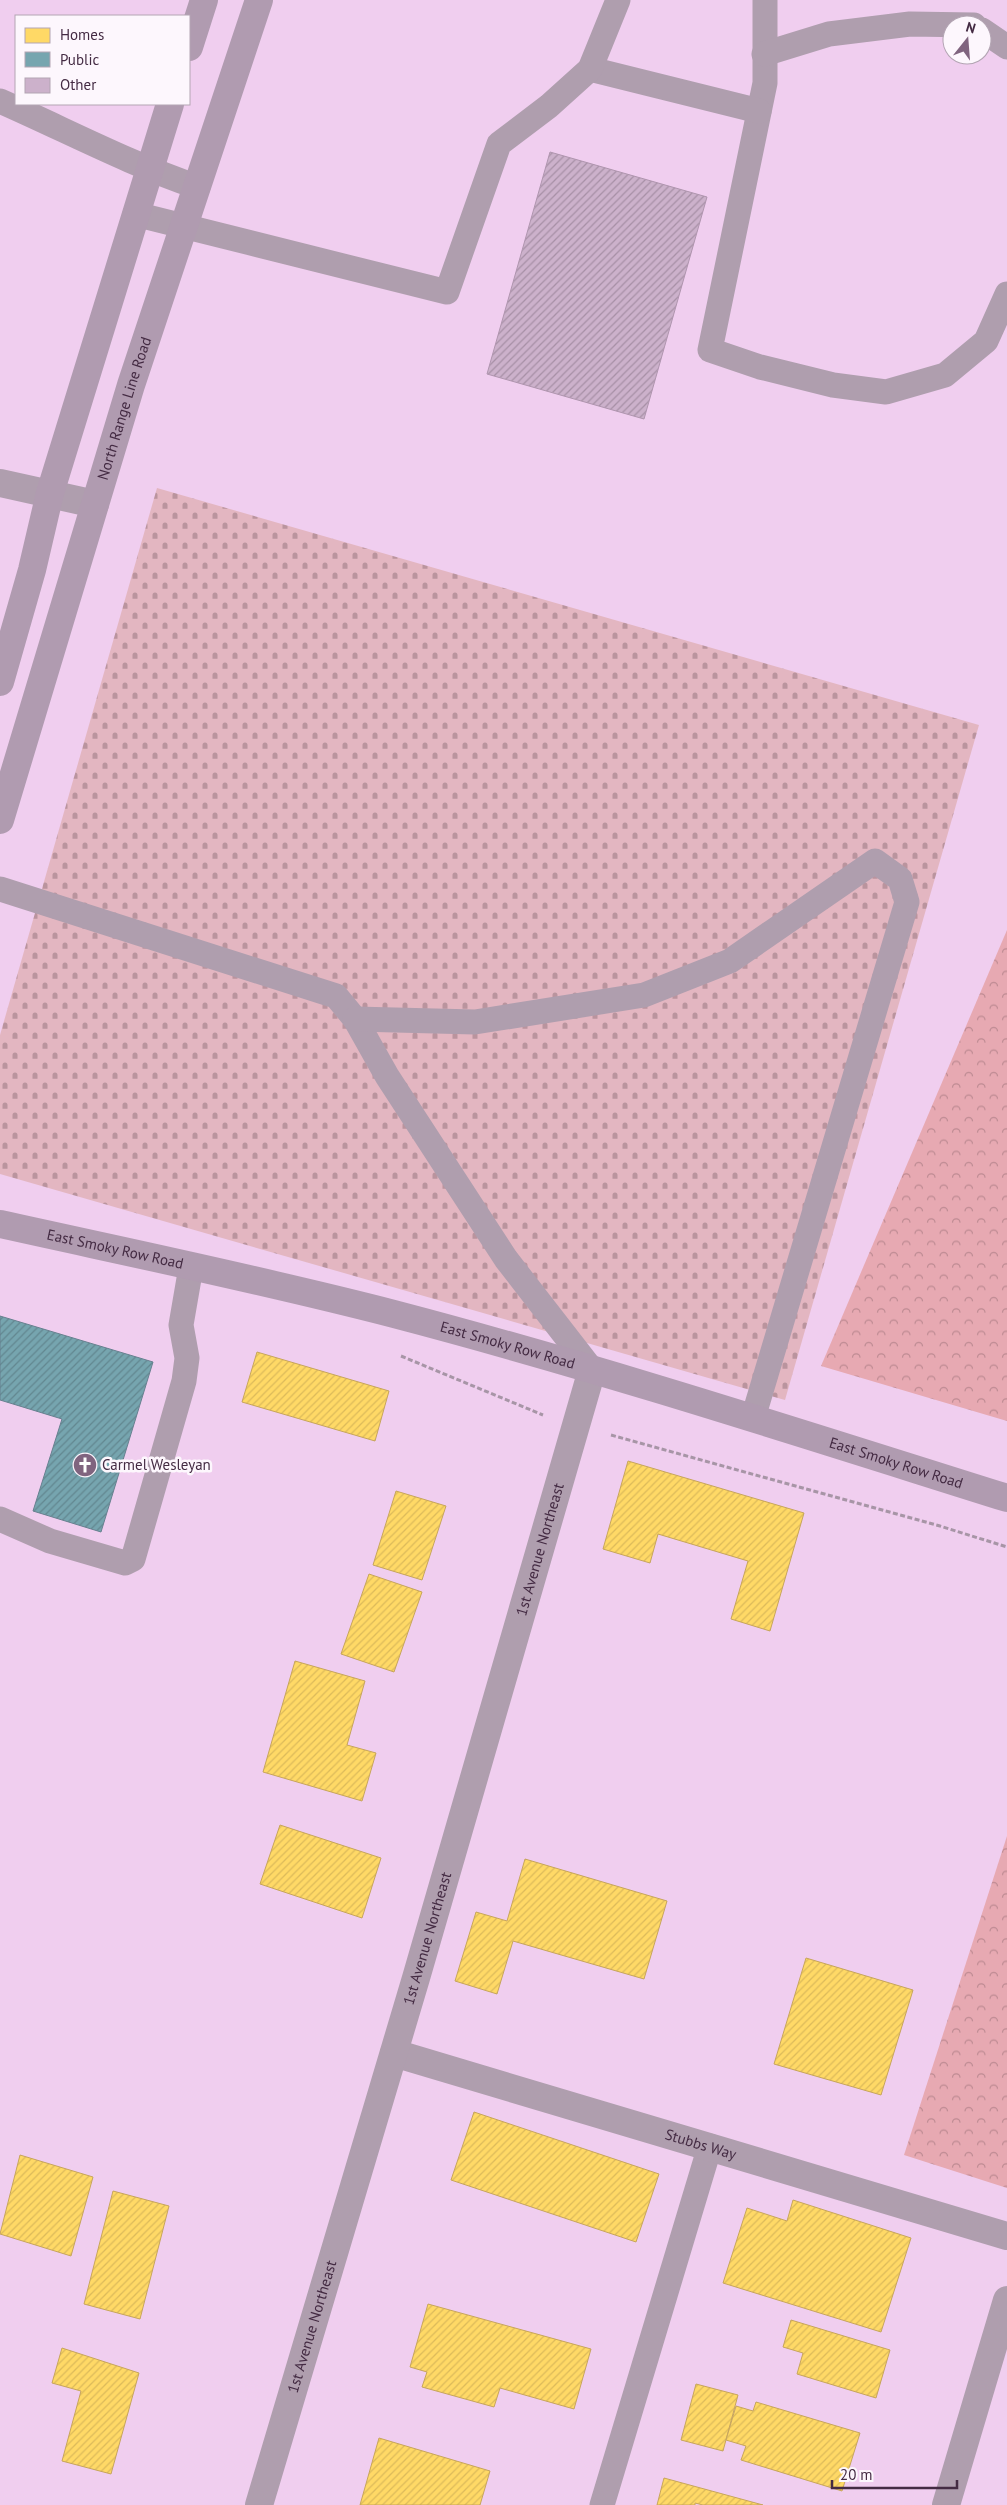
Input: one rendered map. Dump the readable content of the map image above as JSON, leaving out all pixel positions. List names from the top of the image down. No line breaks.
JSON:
{"streets":{"main road":["North Range Line Road","East Smoky Row Road"],"street":["1st Avenue Northeast","Stubbs Way"]},"crossings":[["East Smoky Row Road","1st Avenue Northeast"],["1st Avenue Northeast","Stubbs Way"]],"places":{"church":["Carmel Wesleyan"]},"legend":["Homes","Public","Other"],"scale_bar":"20 m","north":"top"}
